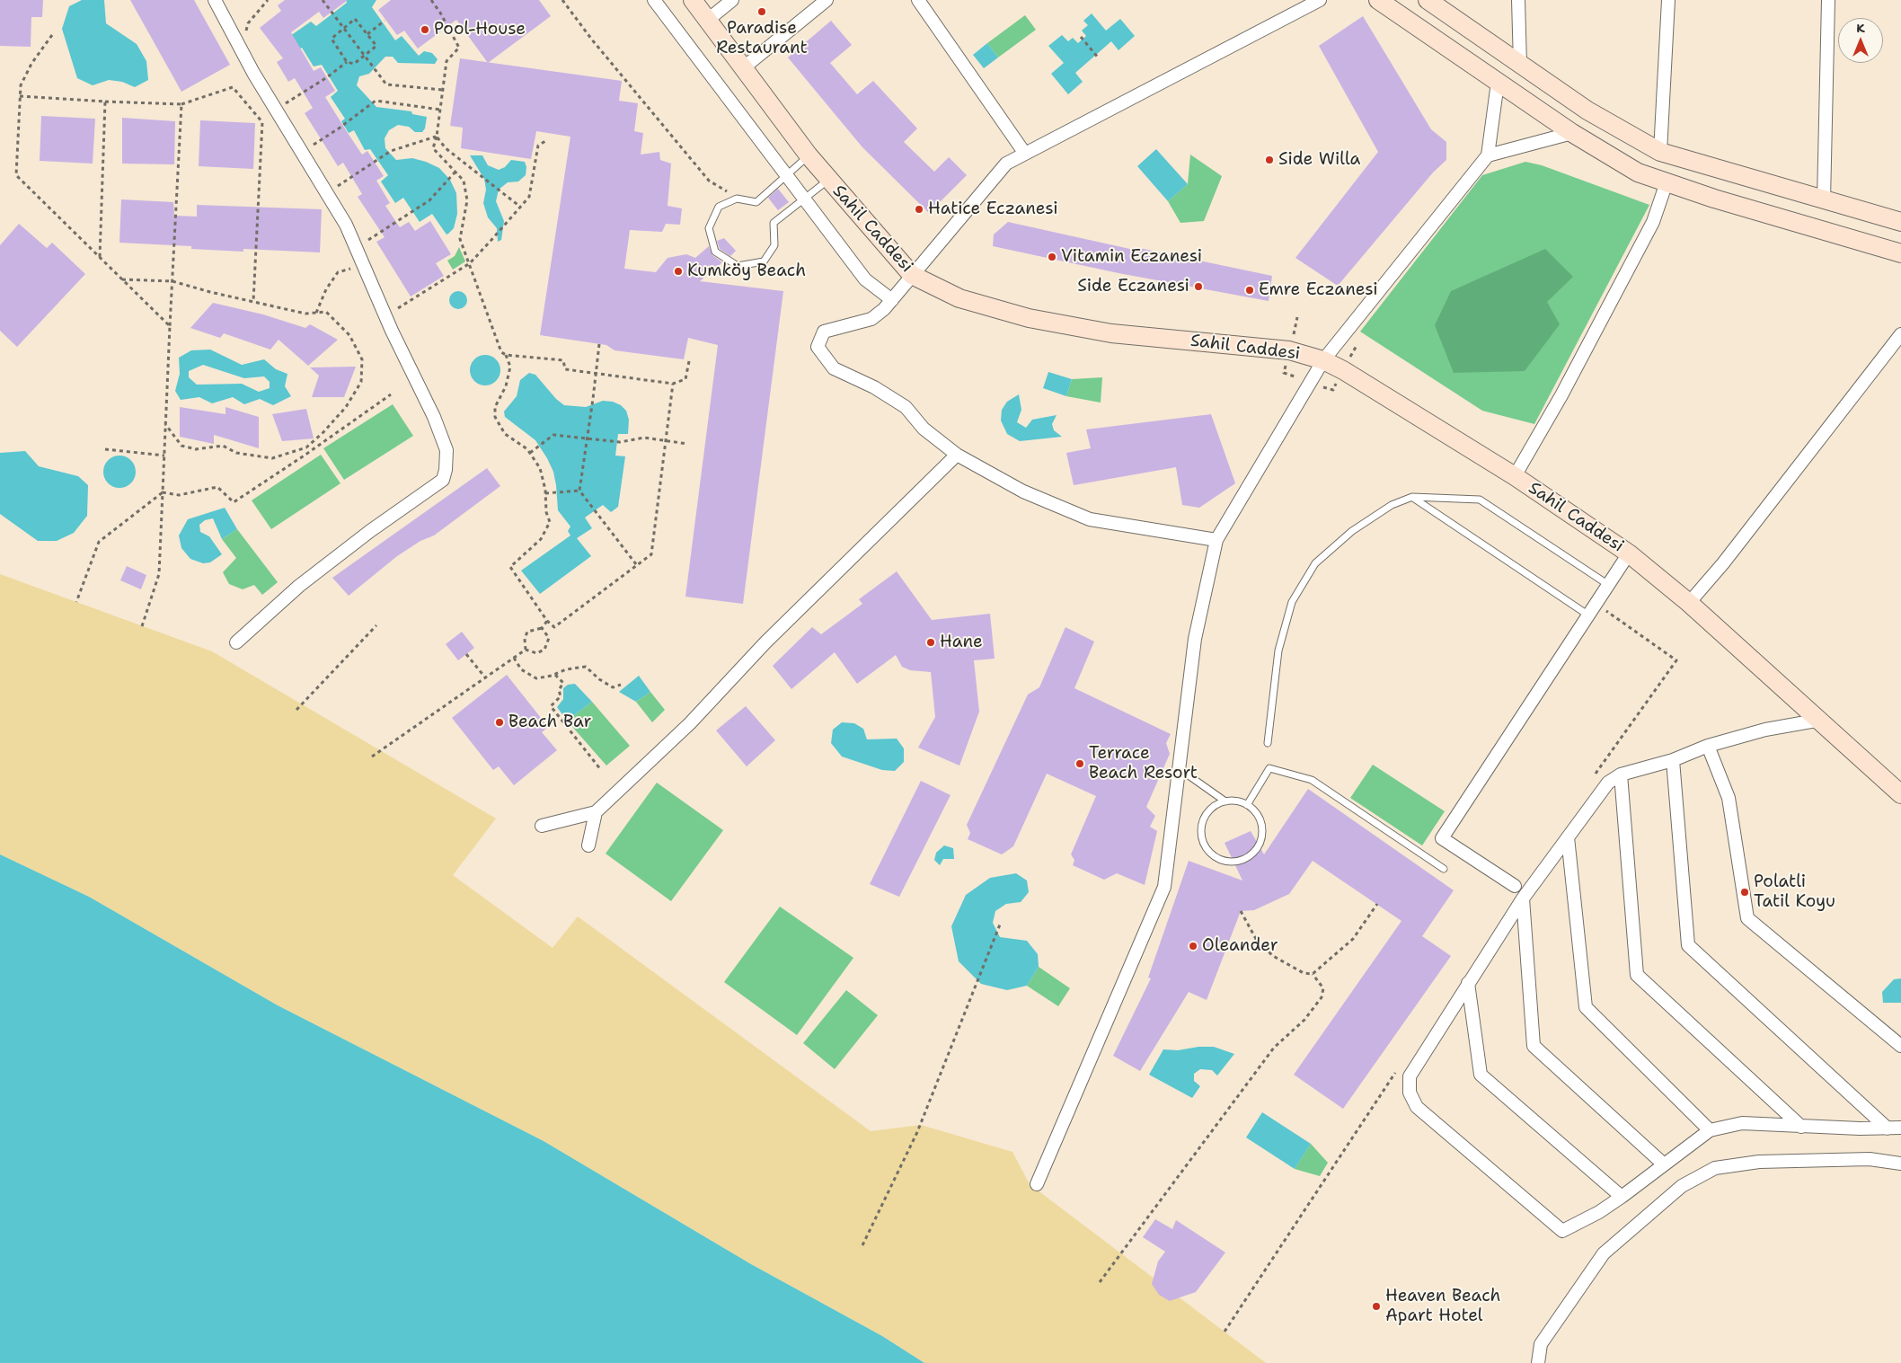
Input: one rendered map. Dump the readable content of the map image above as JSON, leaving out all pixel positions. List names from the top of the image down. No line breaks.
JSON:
{"streets":{"main road":["Sahil Caddesi"]},"places":["Paradise Restaurant","Pool-House","Side Willa","Hatice Eczanesi","Vitamin Eczanesi","Kumköy Beach","Side Eczanesi","Emre Eczanesi","Hane","Beach Bar","Terrace Beach Resort","Polatli Tatil Koyu","Oleander","Heaven Beach Apart Hotel"],"north":"top"}
